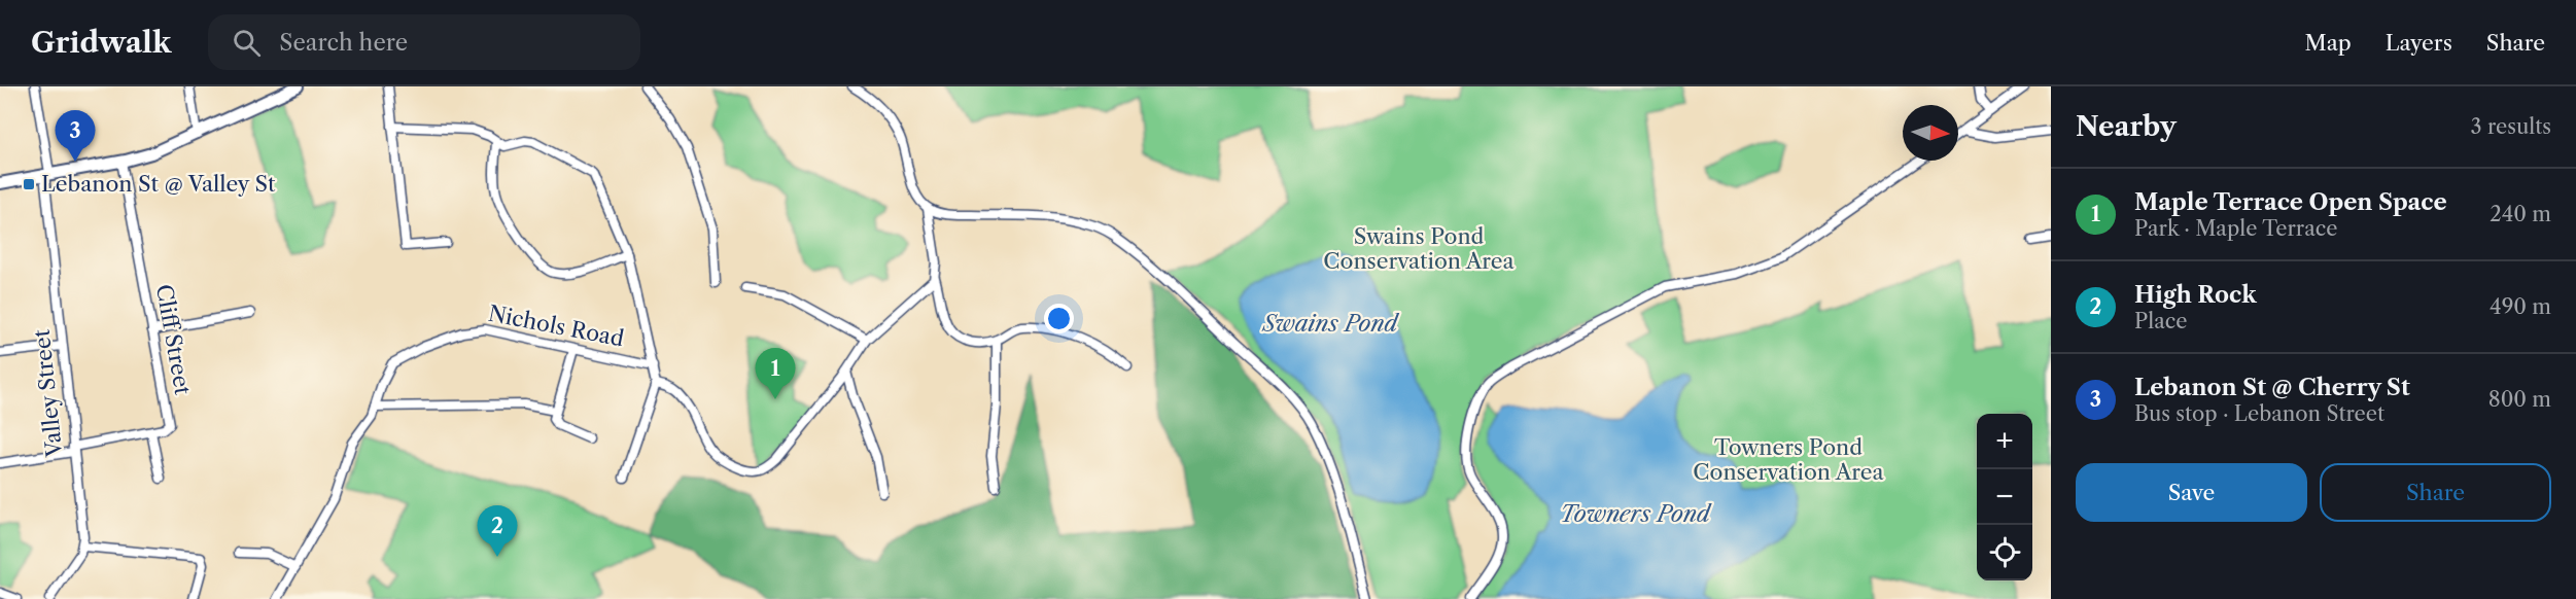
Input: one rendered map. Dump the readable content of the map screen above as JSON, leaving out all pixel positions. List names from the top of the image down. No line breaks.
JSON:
{"streets":{"street":["Nichols Road","Cliff Street","Valley Street"]},"water":["Swains Pond","Towners Pond"],"parks":["Swains Pond Conservation Area","Towners Pond Conservation Area"],"places":{"transit":["Lebanon St @ Valley St"]},"north":"right","page":{"header":"Gridwalk","search":"Search here","nav":["Map","Layers","Share"],"heading":["Nearby","3 results"],"pins":["3","1","2"],"list":[{"mark":"1","name":"Maple Terrace Open Space","note":"Park · Maple Terrace","value":"240 m"},{"mark":"2","name":"High Rock","note":"Place","value":"490 m"},{"mark":"3","name":"Lebanon St @ Cherry St","note":"Bus stop · Lebanon Street","value":"800 m"}],"map_buttons":["+","−"],"buttons":["Save","Share"]}}
